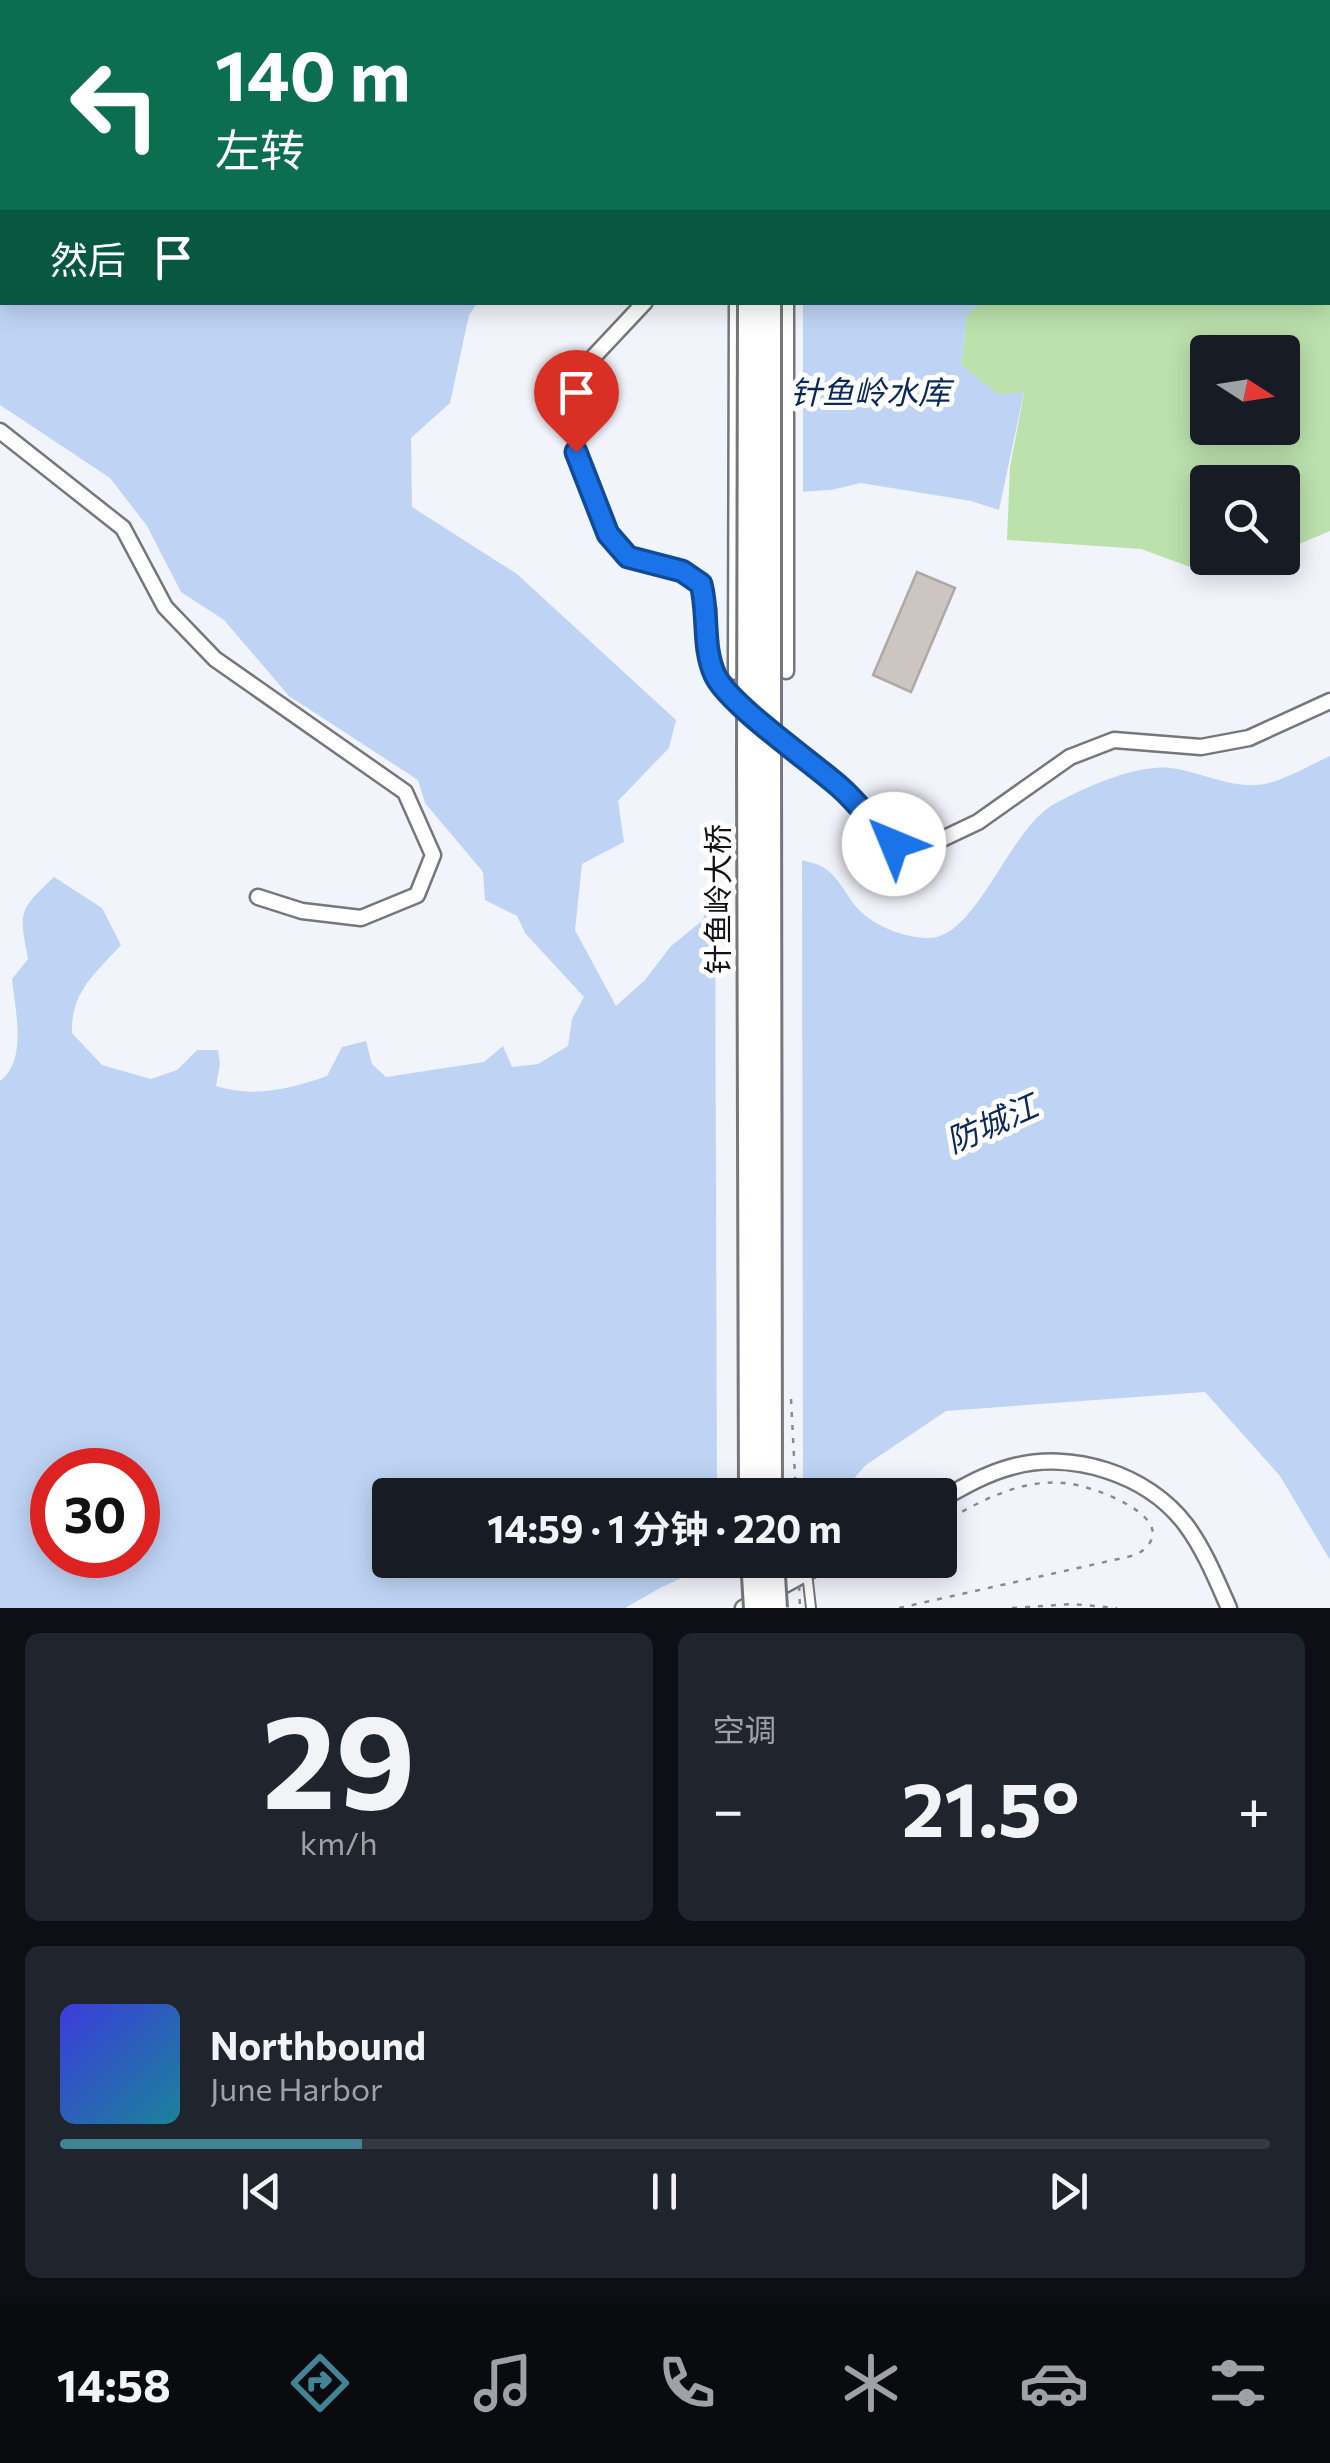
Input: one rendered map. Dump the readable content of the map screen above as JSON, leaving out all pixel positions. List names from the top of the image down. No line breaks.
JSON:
{"streets":{"main road":["针鱼岭大桥"]},"water":["针鱼岭水库","防城江"],"north":"right","page":{"turn":["140 m","左转"],"then":"然后","limit":"30","trip":"14:59 · 1 分钟 · 220 m","tile":[["29","km/h"],"空调"],"heat":["−","21.5°","+"],"song":["Northbound","June Harbor"],"tabs":"14:58"}}
